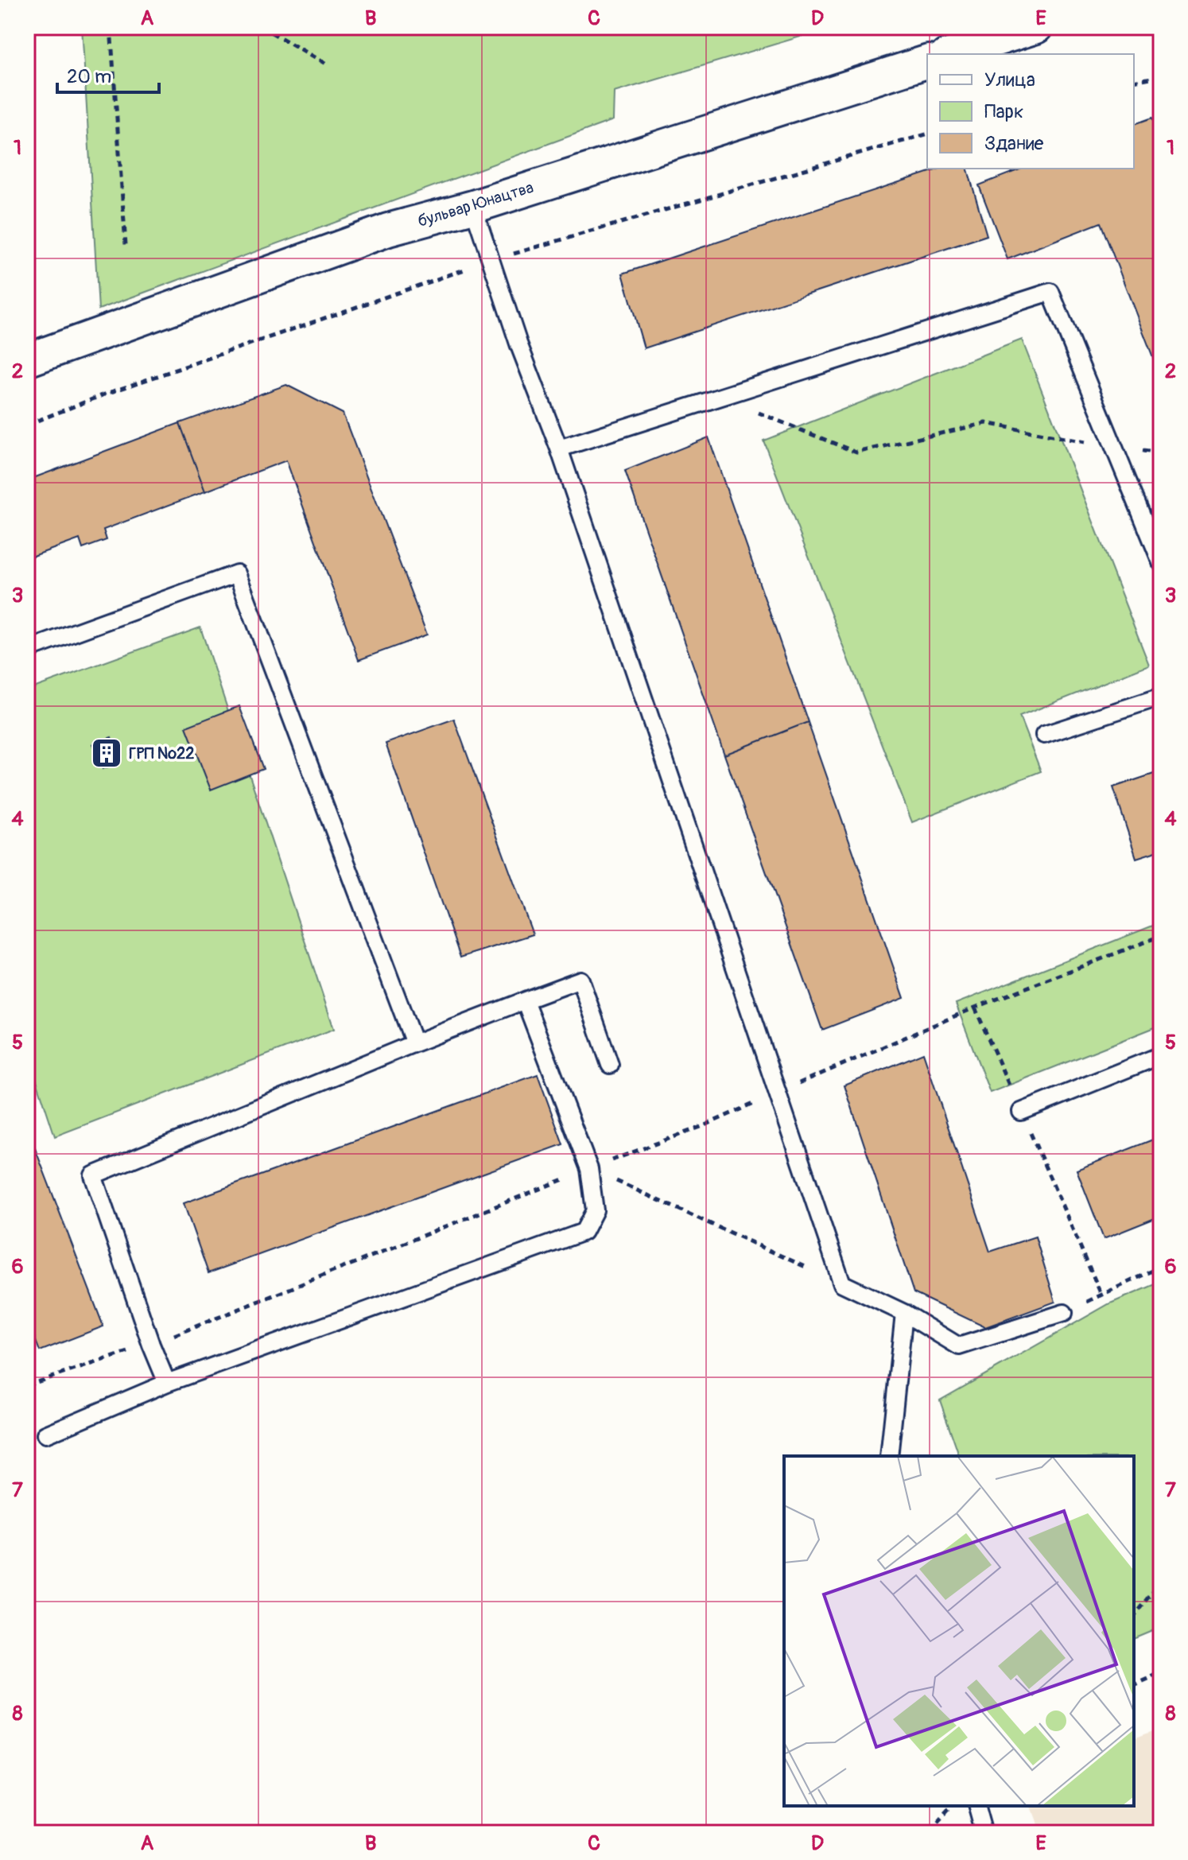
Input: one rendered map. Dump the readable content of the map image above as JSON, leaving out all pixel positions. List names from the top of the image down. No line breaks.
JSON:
{"streets":{"street":["бульвар Юнацтва"]},"places":{"building":["ГРП №22"]},"legend":["Улица","Парк","Здание"],"scale_bar":"20 m","grid":{"columns":["A","B","C","D","E"],"rows":["1","2","3","4","5","6","7","8"]}}
